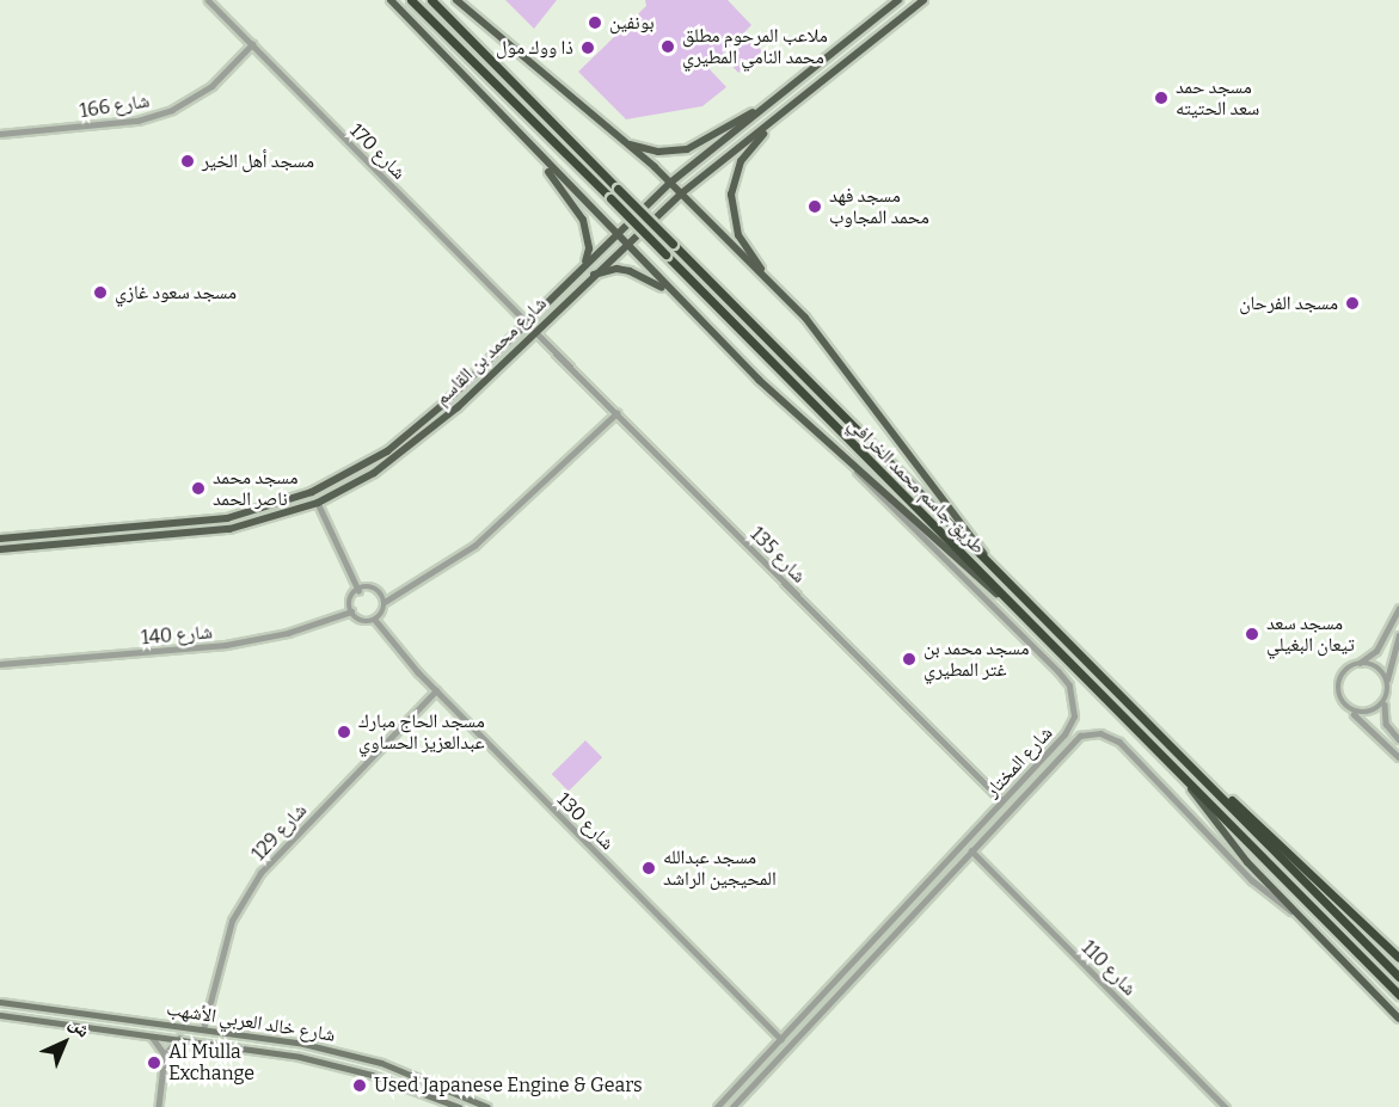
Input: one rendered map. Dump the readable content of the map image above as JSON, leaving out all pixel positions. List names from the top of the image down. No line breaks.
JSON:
{"streets":{"highway":["طريق جاسم محمد الخرافي"],"main road":["شارع محمد بن القاسم","شارع خالد العربي الأشهب"],"street":["شارع 166","شارع 170","شارع 135","شارع 140","شارع المختار","شارع 130","شارع 129","شارع 110"]},"crossings":[["شارع 166","شارع 170"],["شارع 170","شارع محمد بن القاسم"],["شارع محمد بن القاسم","شارع 135"],["شارع 135","شارع المختار"],["شارع 140","شارع 130"],["شارع المختار","شارع 130"],["شارع المختار","شارع 110"],["شارع 130","شارع 129"],["شارع 129","شارع خالد العربي الأشهب"]],"places":["بونفين","ملاعب المرحوم مطلق محمد النامي المطيري","ذا ووك مول","مسجد حمد سعد الحتيته","مسجد أهل الخير","مسجد فهد محمد المجاوب","مسجد سعود غازي","مسجد الفرحان","مسجد محمد ناصر الحمد","مسجد سعد تيعان البغيلي","مسجد محمد بن غتر المطيري","مسجد الحاج مبارك عبدالعزيز الحساوي","مسجد عبدالله المحيجين الراشد","Al Mulla Exchange","Used Japanese Engine & Gears"],"north":"top right"}
